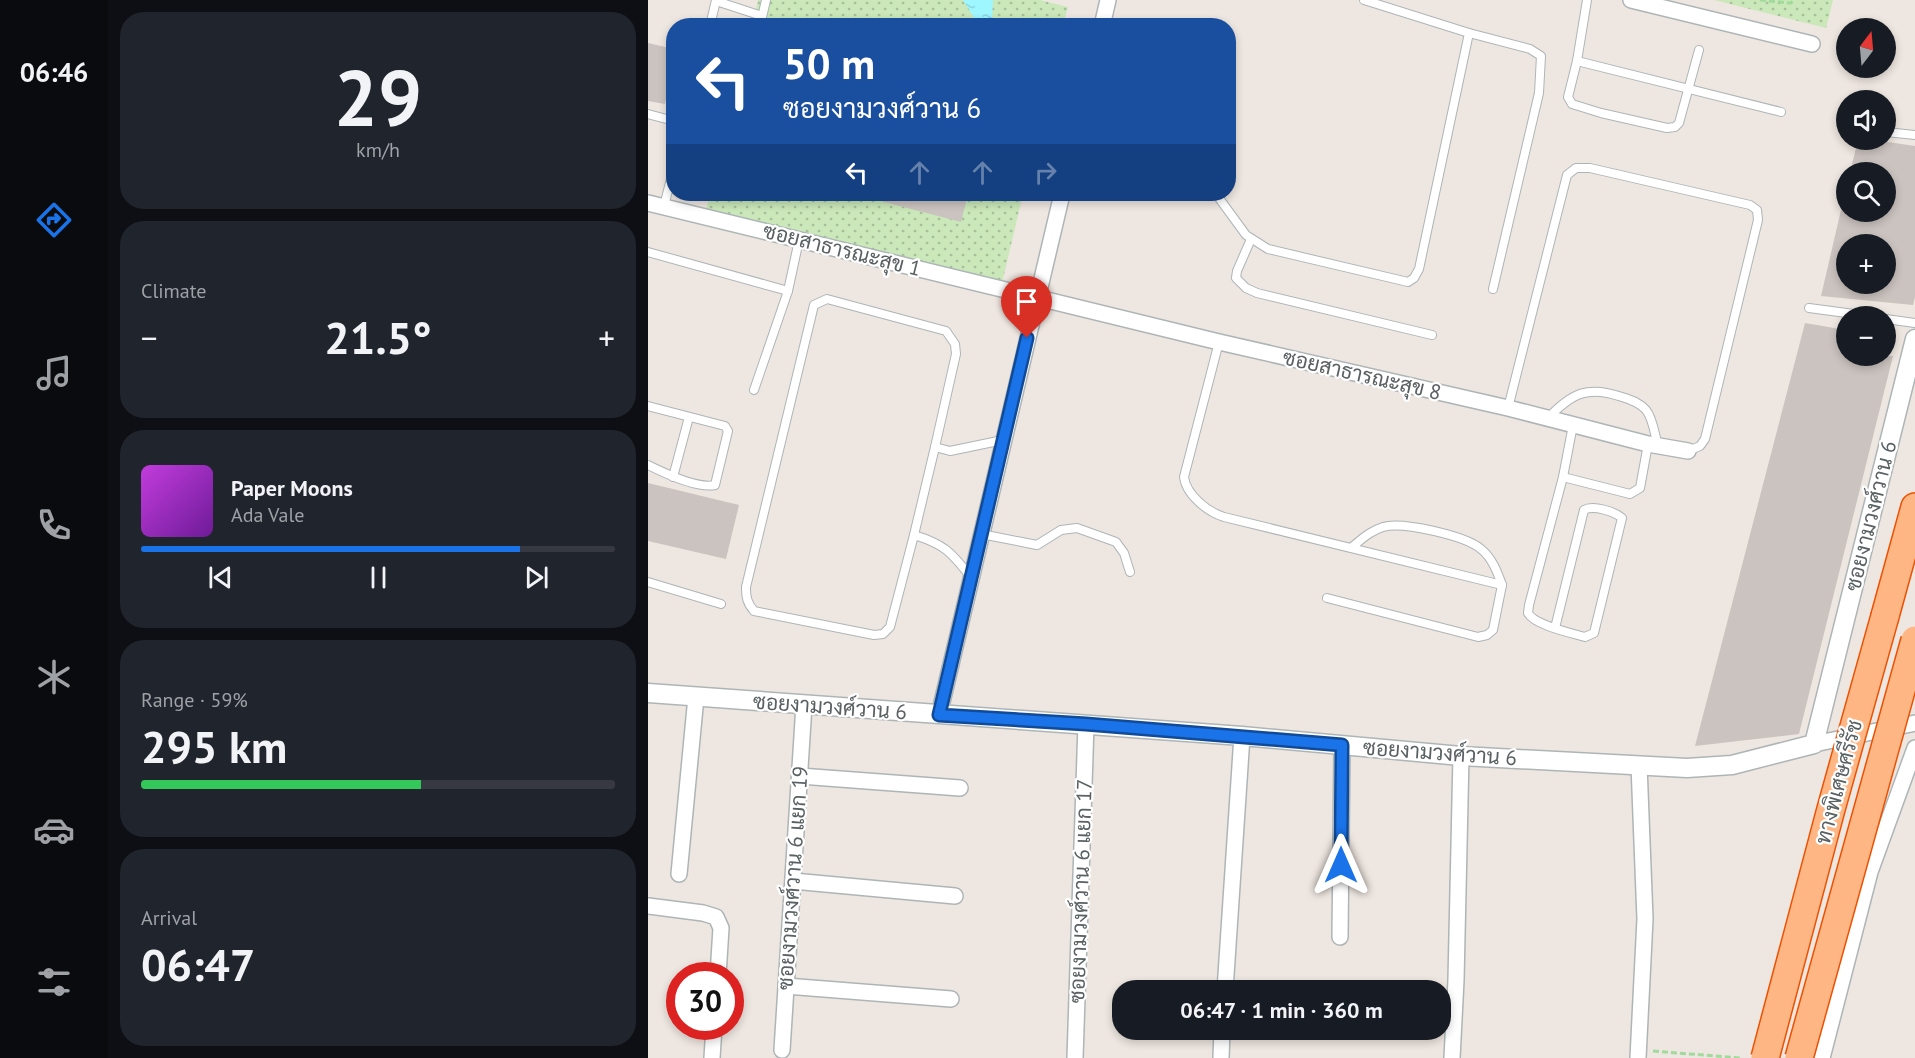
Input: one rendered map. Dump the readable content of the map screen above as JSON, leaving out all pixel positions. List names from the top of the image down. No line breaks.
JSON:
{"streets":{"highway":["ทางพิเศษศรีรัช"],"street":["ซอยสาธารณะสุข 1","ซอยสาธารณะสุข 8","ซอยงามวงศ์วาน 6","ซอยงามวงศ์วาน 6 แยก 19","ซอยงามวงศ์วาน 6 แยก 17"]},"crossings":[["ซอยสาธารณะสุข 1","ซอยสาธารณะสุข 8"],["ซอยงามวงศ์วาน 6","ซอยงามวงศ์วาน 6 แยก 19"],["ซอยงามวงศ์วาน 6","ซอยงามวงศ์วาน 6 แยก 17"]],"north":"top","page":{"tabs":"06:46","tile":[["29","km/h"],"Climate",["Range · 59%","295 km"],["Arrival","06:47"]],"map_buttons":["+","−"],"turn":["50 m","ซอยงามวงศ์วาน 6"],"heat":["−","21.5°","+"],"song":["Paper Moons","Ada Vale"],"limit":"30","trip":"06:47 · 1 min · 360 m"}}
